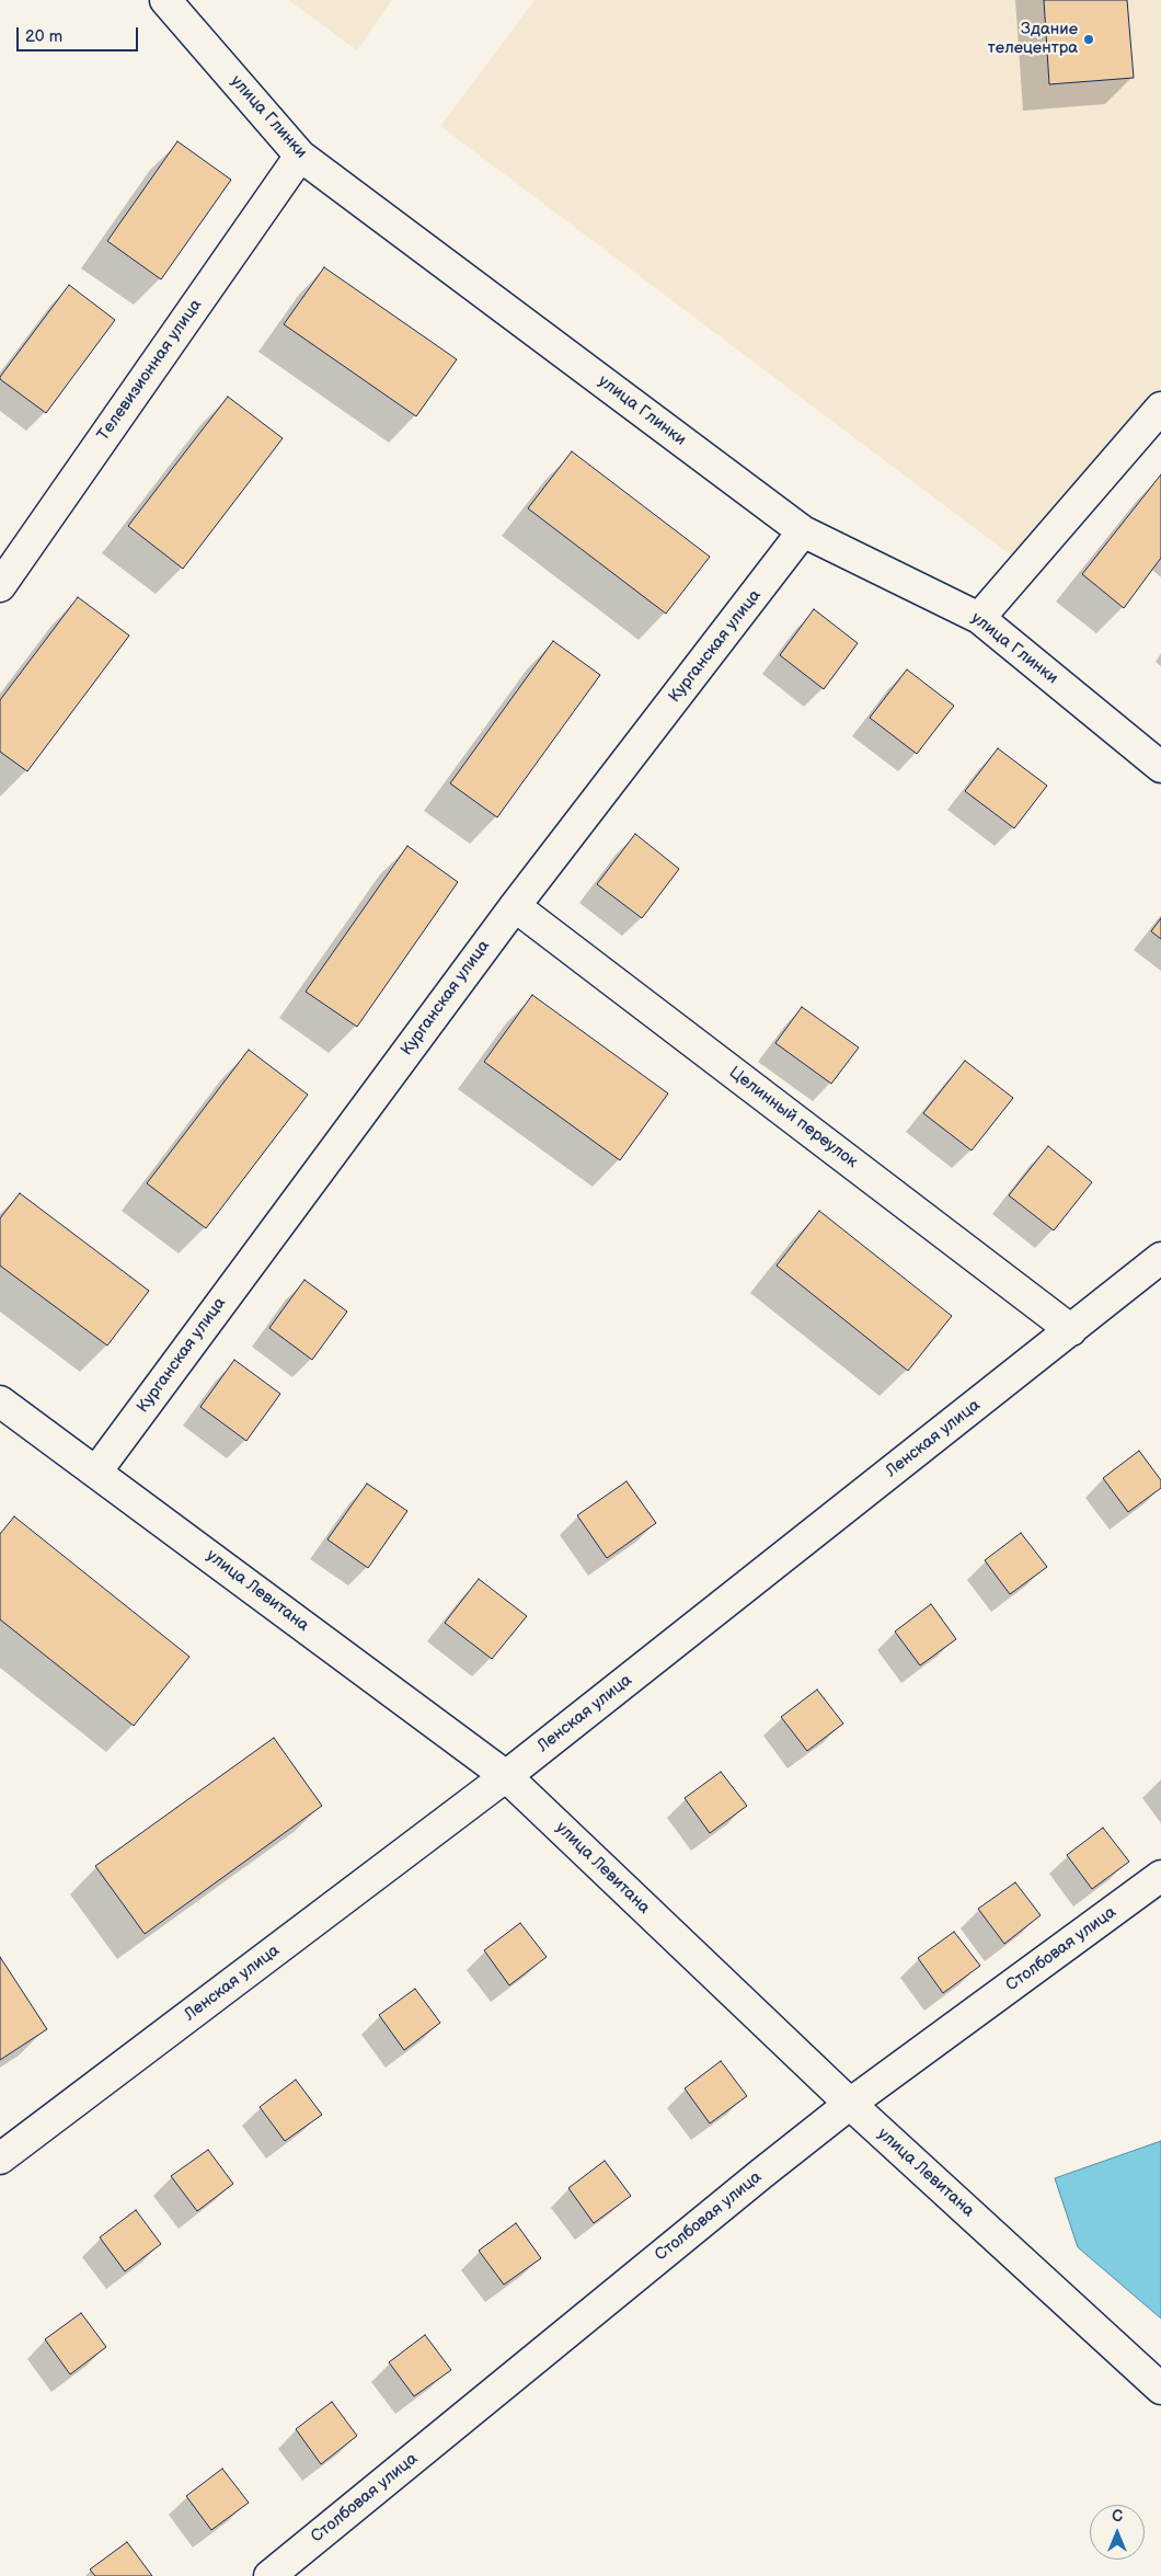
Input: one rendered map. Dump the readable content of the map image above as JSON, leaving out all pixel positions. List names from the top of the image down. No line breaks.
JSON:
{"streets":{"street":["улица Глинки","Телевизионная улица","Курганская улица","Целинный переулок","Ленская улица","улица Левитана","Столбовая улица"]},"crossings":[["улица Глинки","Телевизионная улица"],["улица Глинки","Курганская улица"],["Курганская улица","Целинный переулок"],["Курганская улица","улица Левитана"],["Целинный переулок","Ленская улица"],["Ленская улица","улица Левитана"],["улица Левитана","Столбовая улица"]],"places":["Здание телецентра"],"scale_bar":"20 m","north":"top"}
